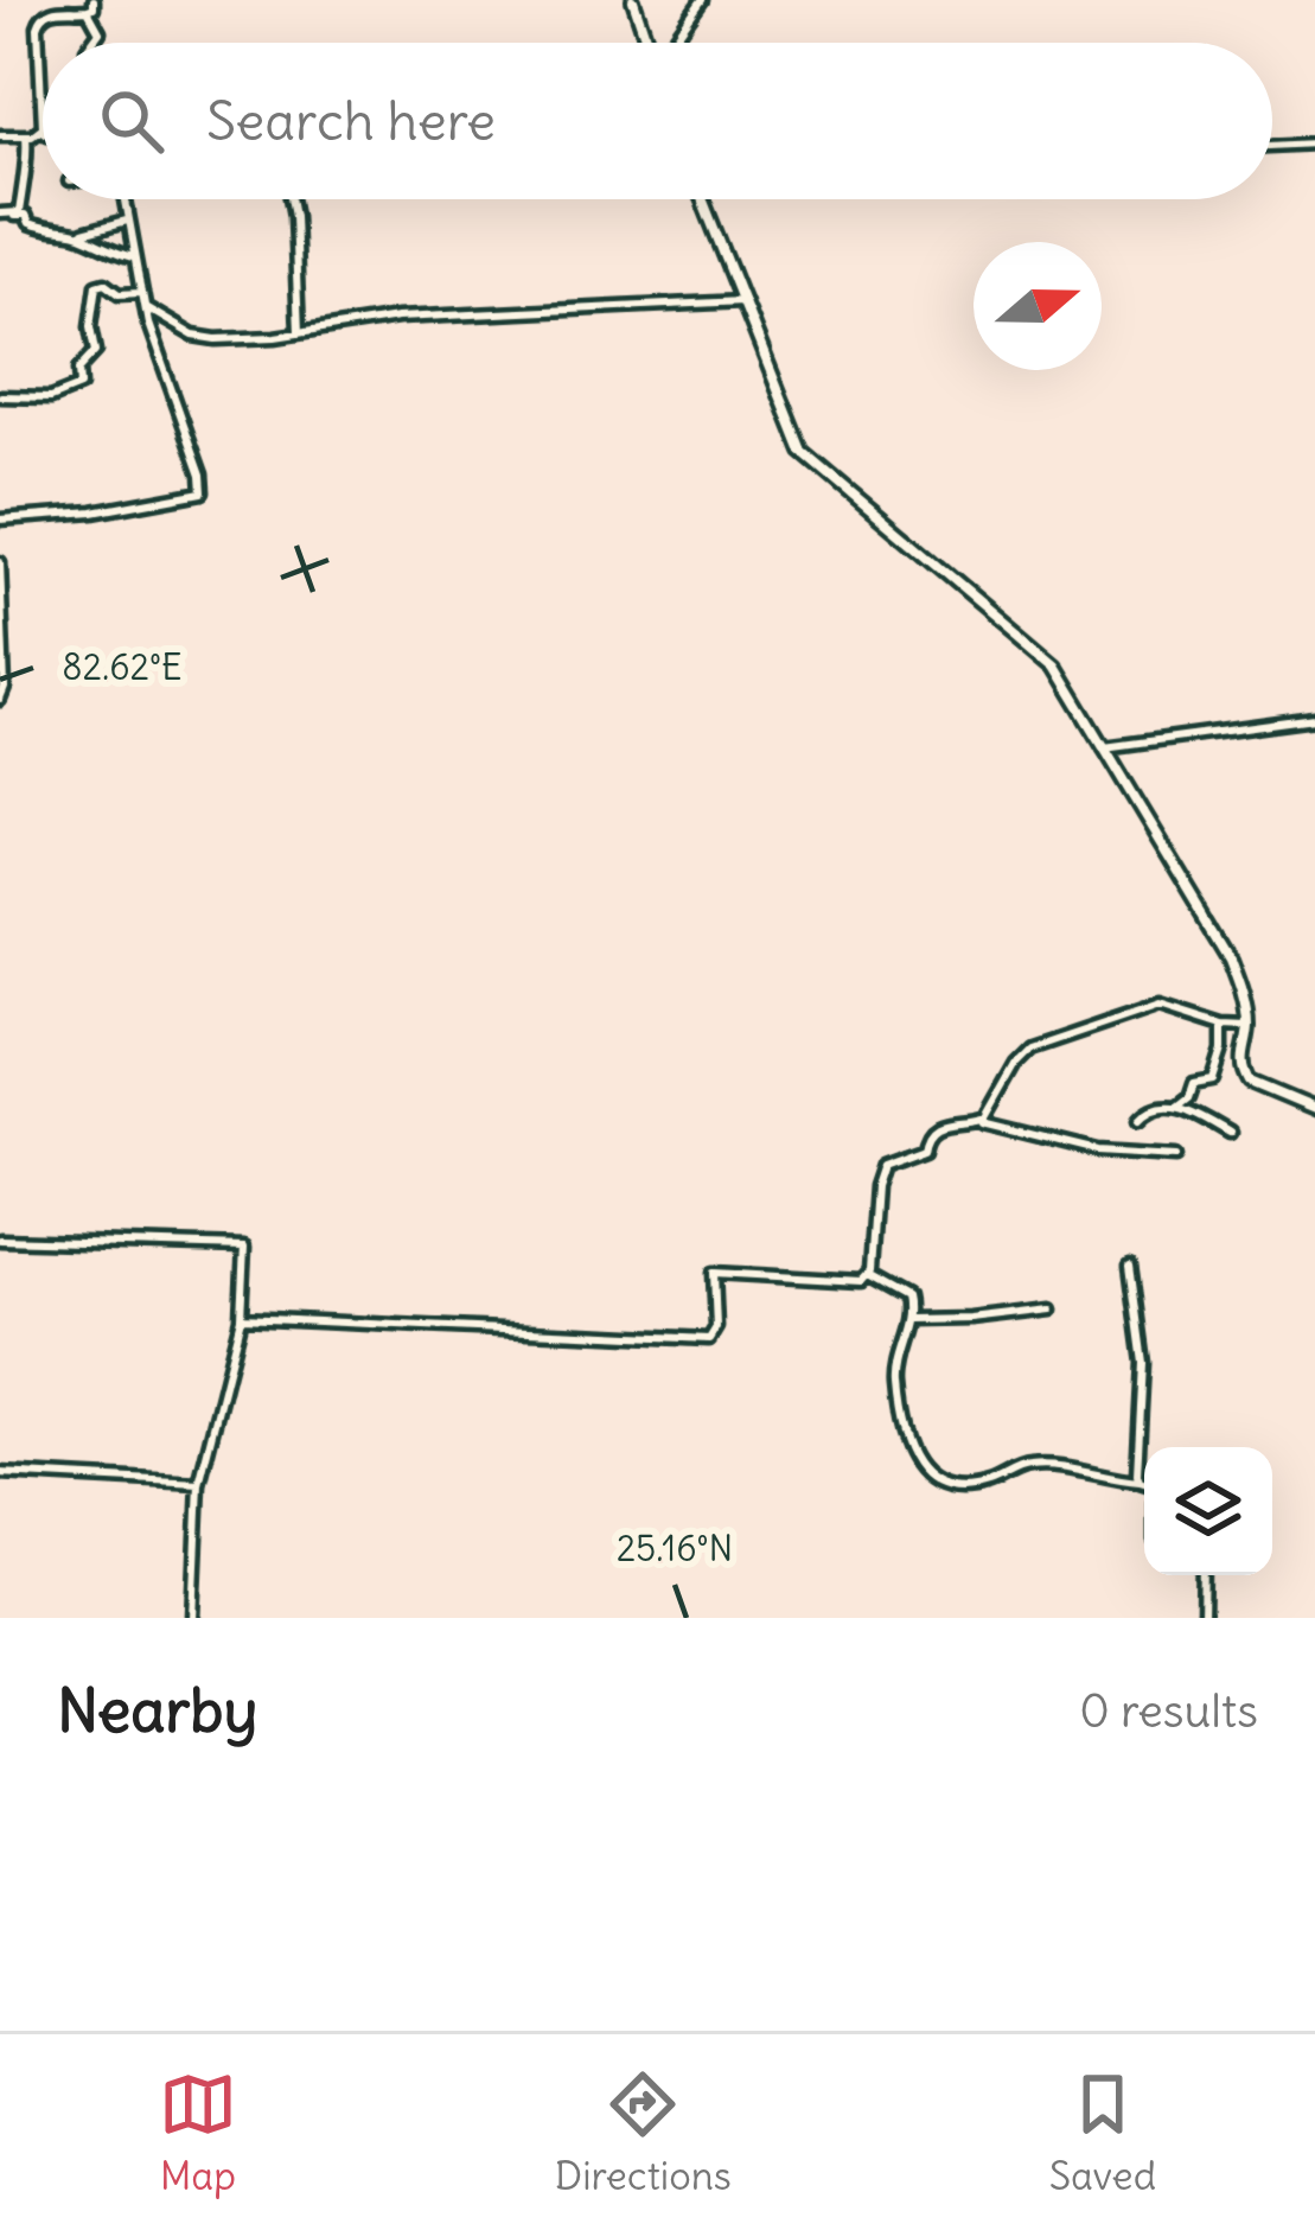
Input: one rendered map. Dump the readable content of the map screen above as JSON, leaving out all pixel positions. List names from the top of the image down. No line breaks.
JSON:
{"north":"right","page":{"search":"Search here","heading":["Nearby","0 results"],"nav":["Map","Directions","Saved"]},"coordinates":["82.62°E","25.16°N"]}
